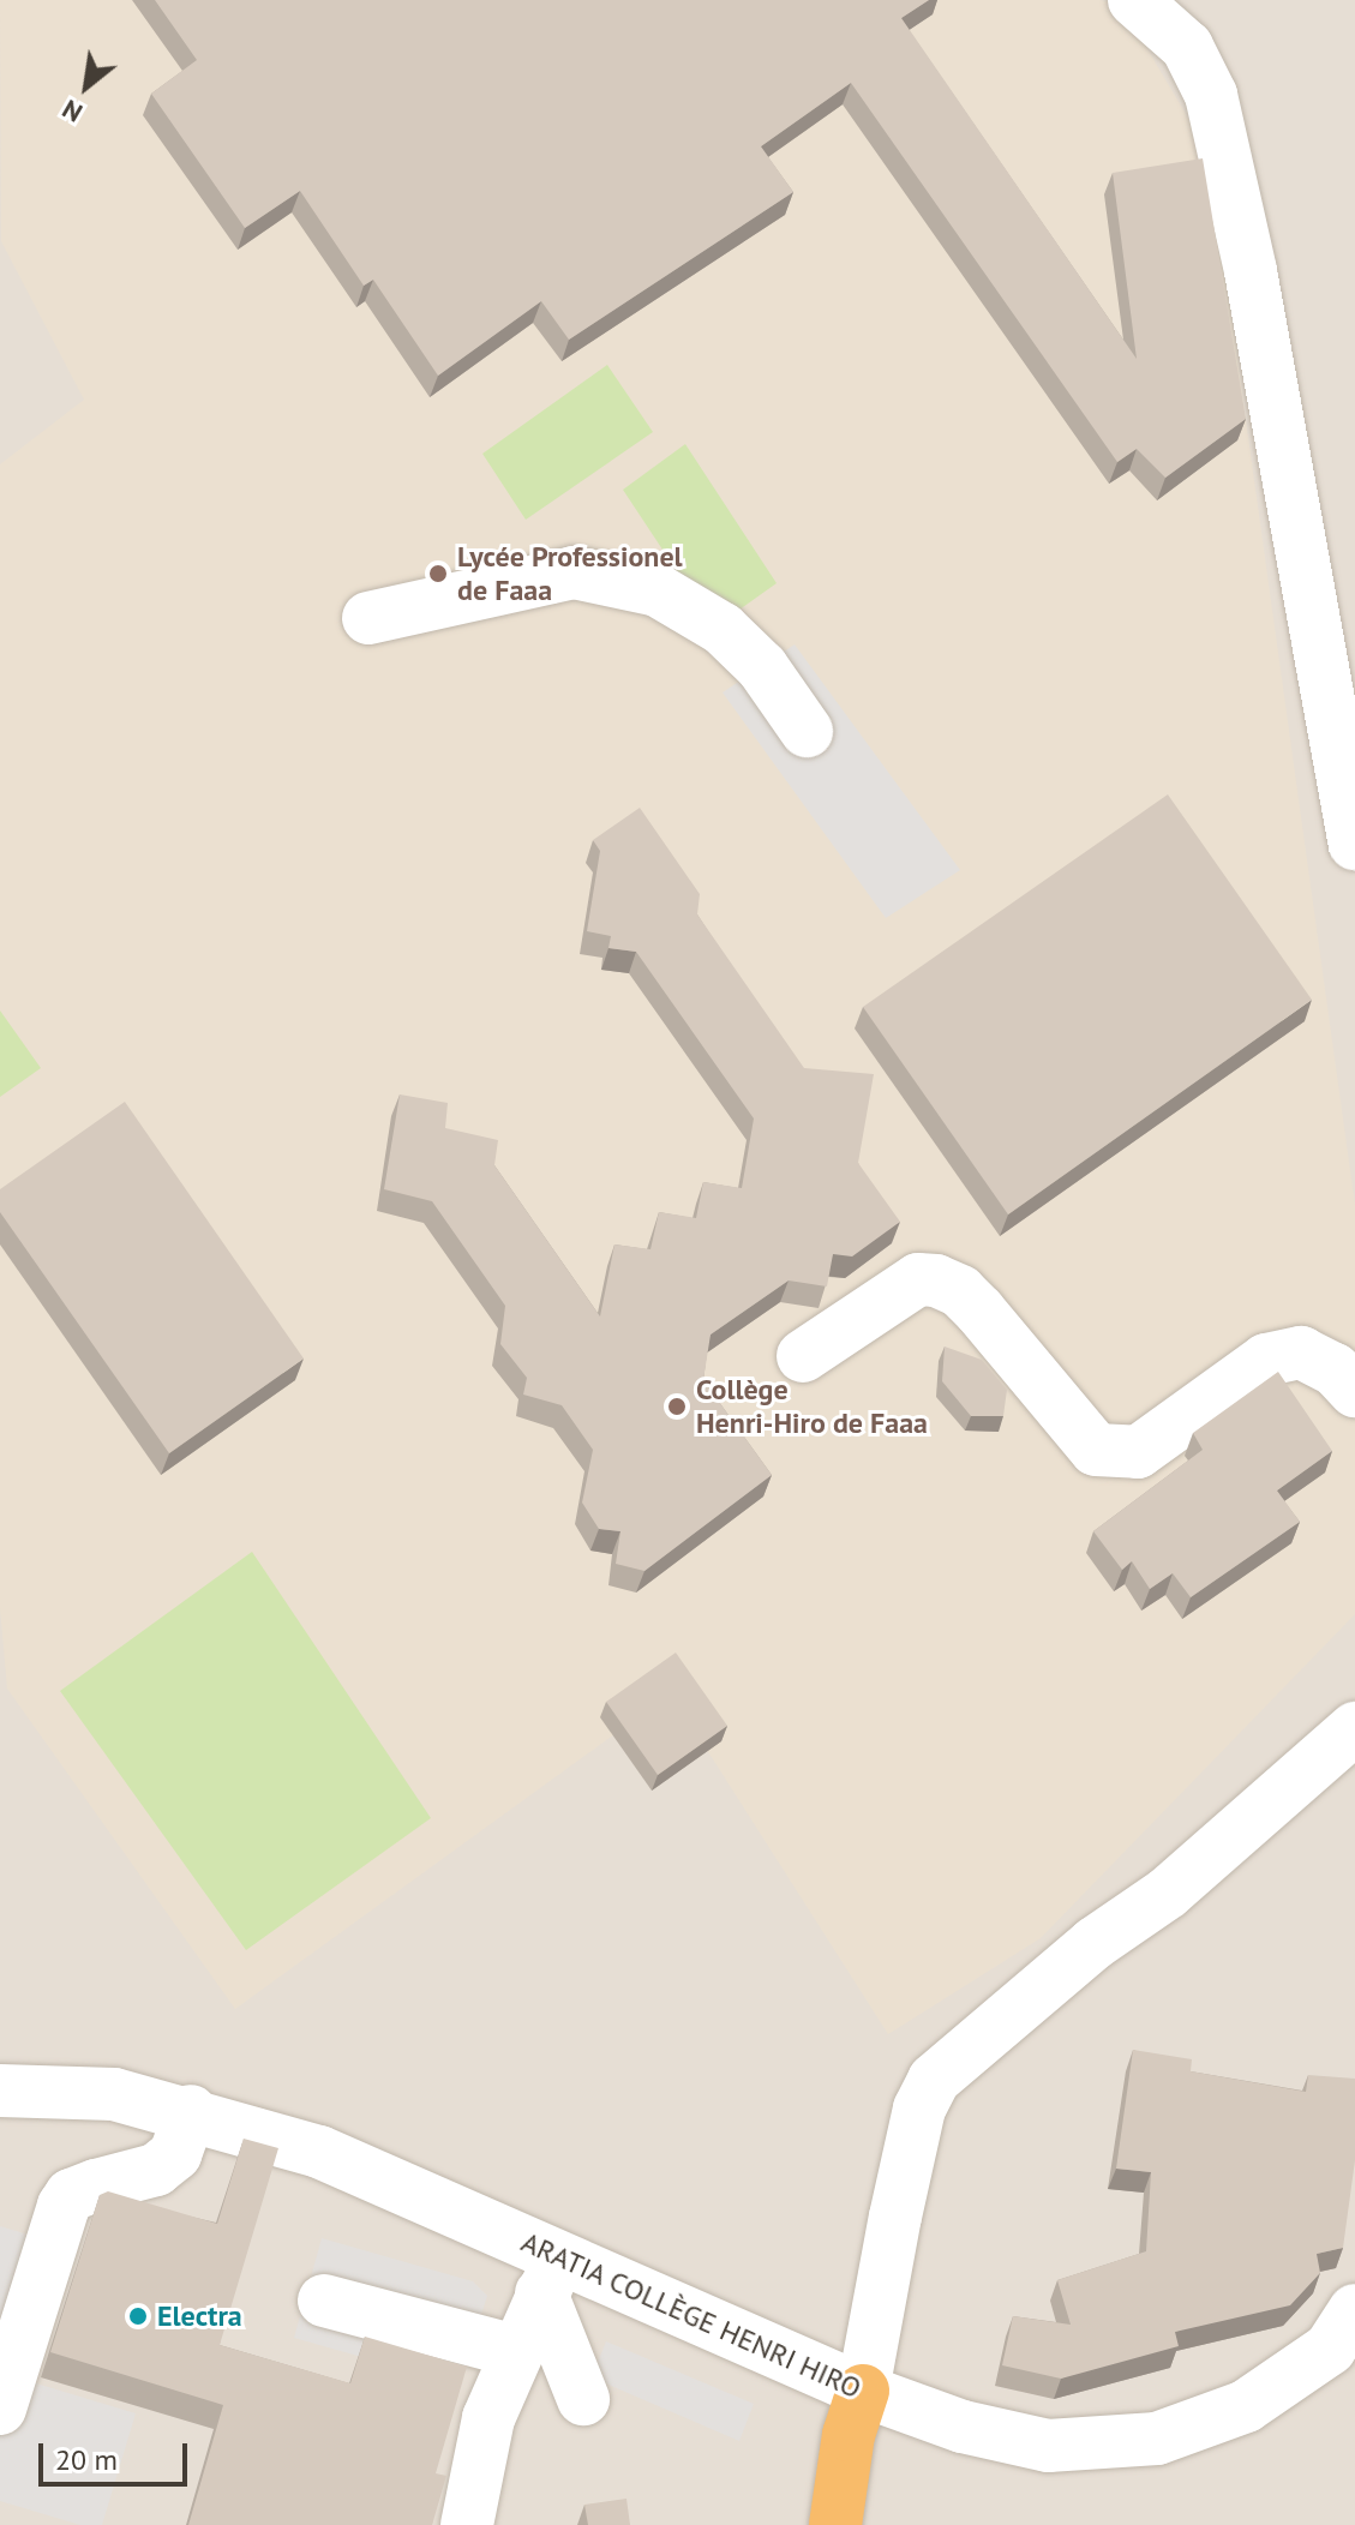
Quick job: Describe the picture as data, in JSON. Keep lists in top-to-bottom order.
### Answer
{
  "streets": {
    "street": ["ARATIA COLLÈGE HENRI HIRO"]
  },
  "places": ["Lycée Professionel de Faaa", "Collège Henri-Hiro de Faaa", "Electra"],
  "scale_bar": "20 m",
  "north": "bottom left"
}
